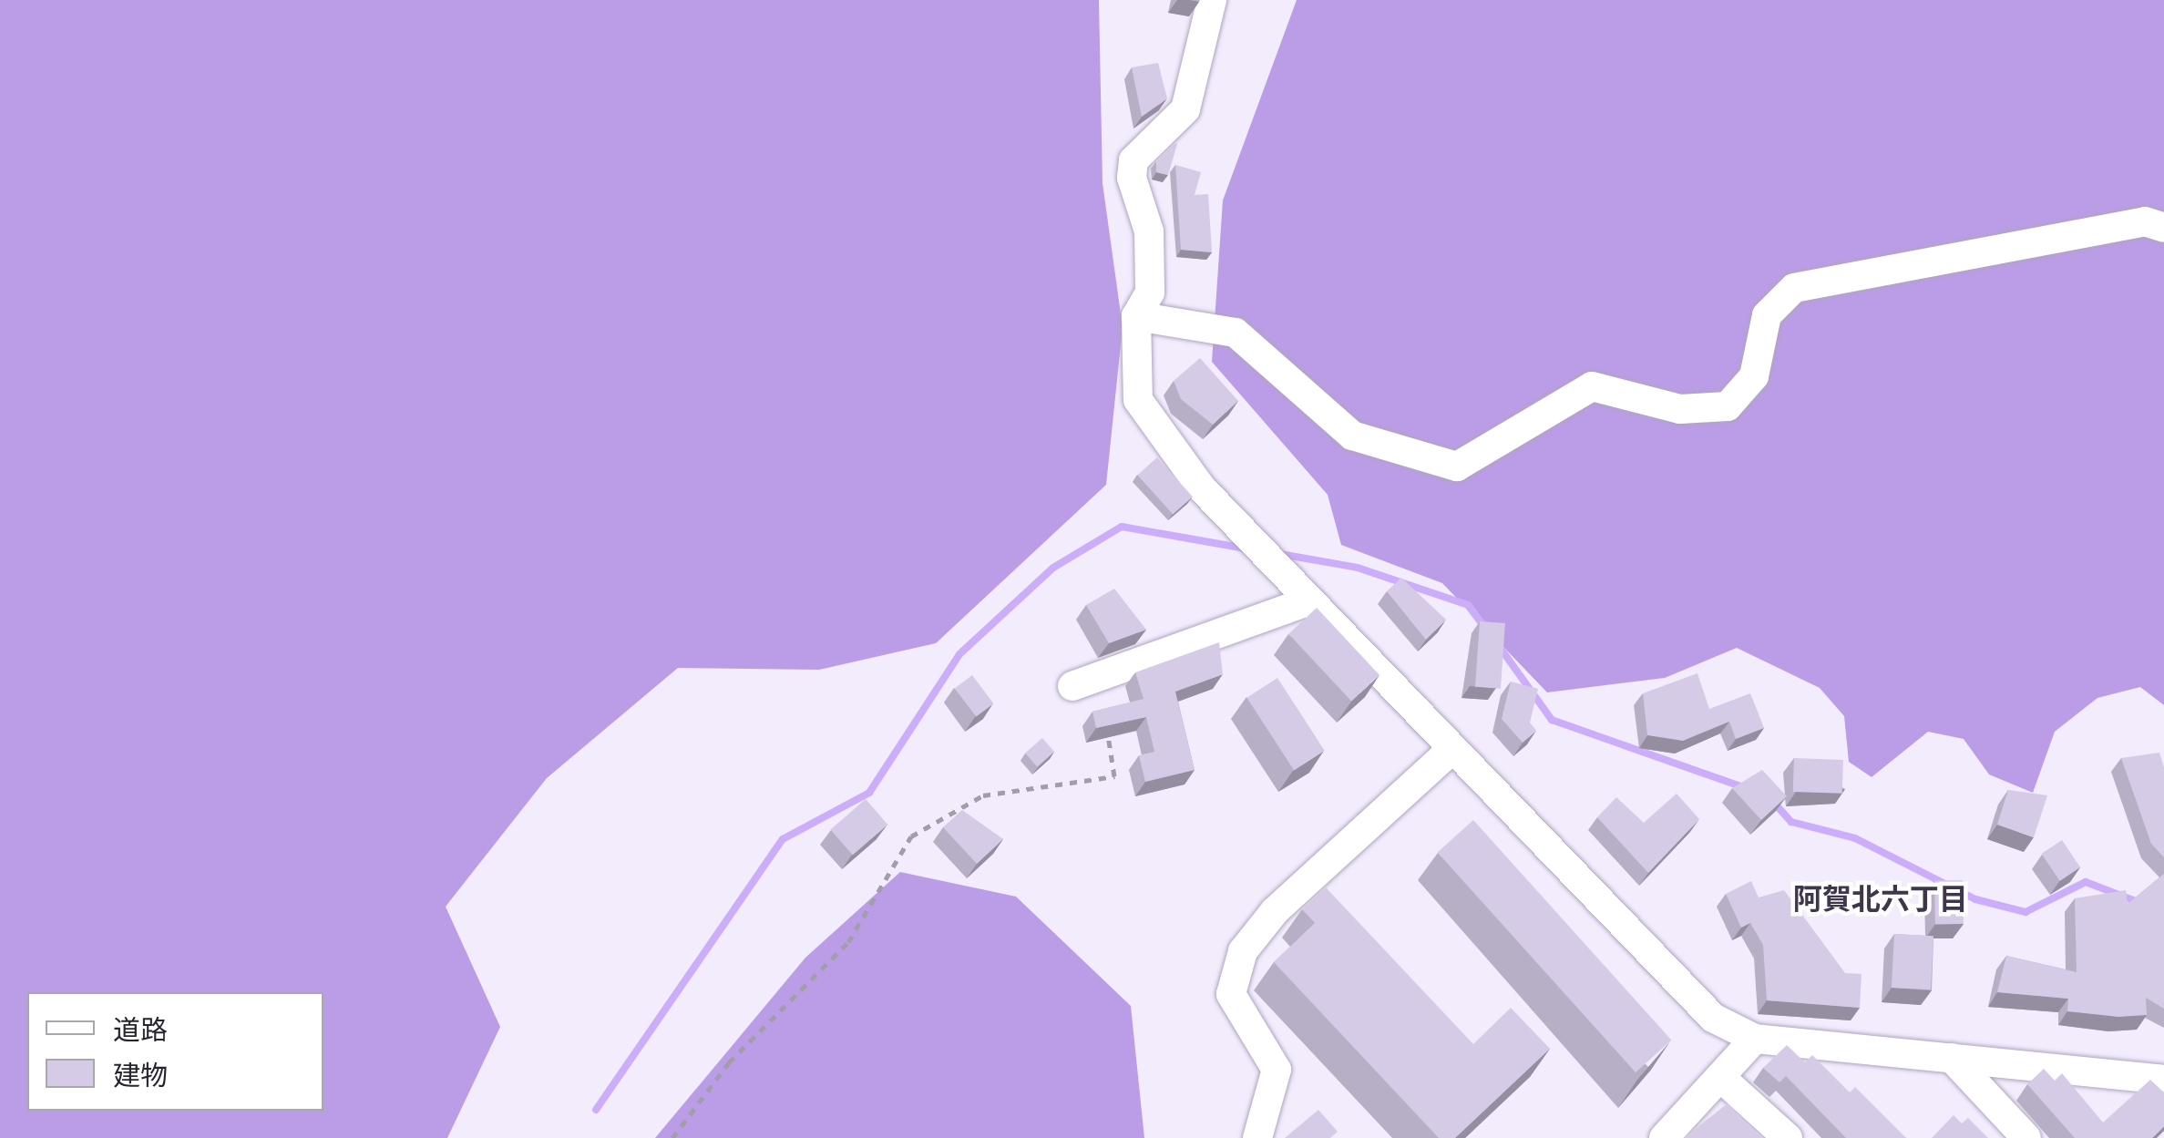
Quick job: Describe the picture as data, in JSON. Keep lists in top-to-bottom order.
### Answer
{
  "districts": ["阿賀北六丁目"],
  "legend": ["道路", "建物"]
}
